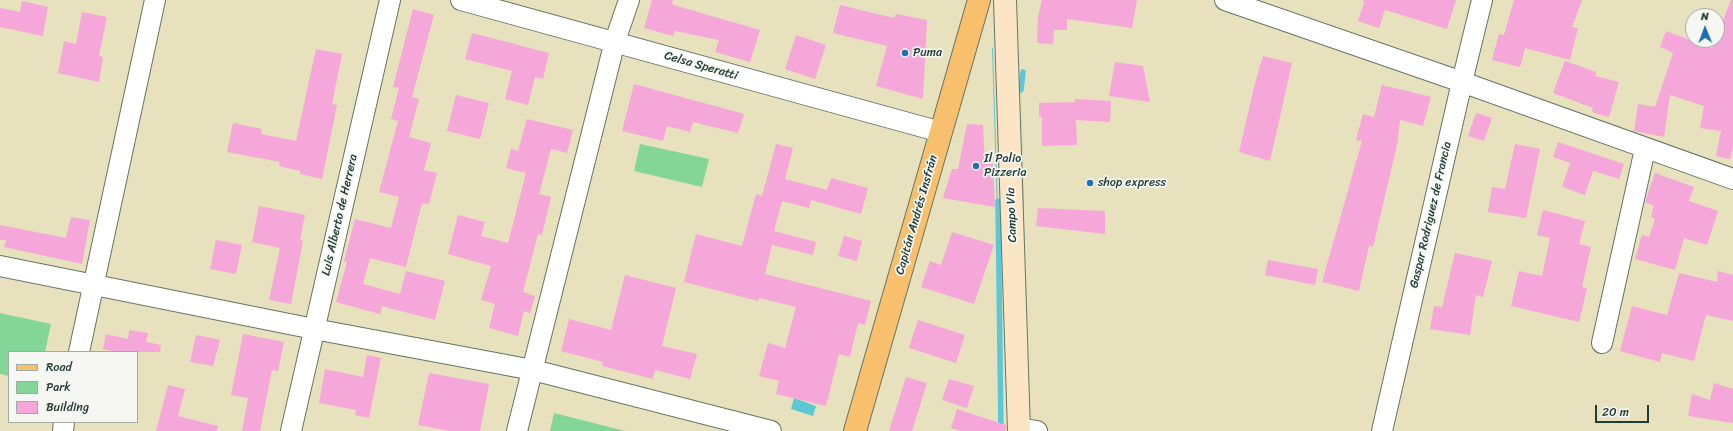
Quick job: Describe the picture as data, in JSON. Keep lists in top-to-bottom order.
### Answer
{
  "streets": {
    "main road": ["Capitán Andrés Insfrán"],
    "street": [
      "Celsa Speratti",
      "Luis Alberto de Herrera",
      "Campo Via",
      "Gaspar Rodriguez de Francia"
    ]
  },
  "crossings": [
    ["Celsa Speratti", "Capitán Andrés Insfrán"]
  ],
  "places": ["Puma", "Il Palio Pizzeria", "shop express"],
  "legend": ["Road", "Park", "Building"],
  "scale_bar": "20 m",
  "north": "top"
}
